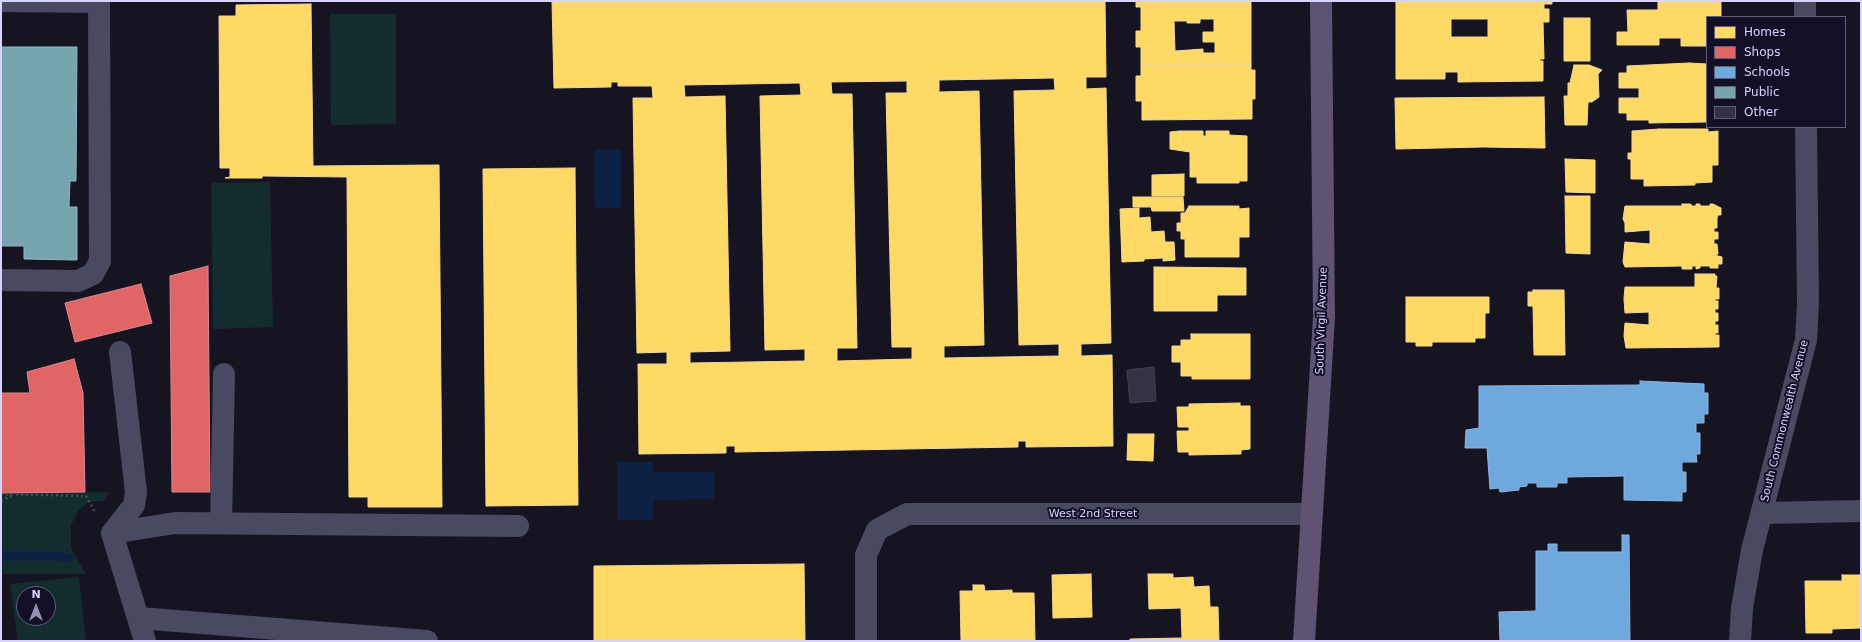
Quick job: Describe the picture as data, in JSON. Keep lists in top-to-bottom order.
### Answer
{
  "streets": {
    "main road": ["South Virgil Avenue"],
    "street": ["South Commonwealth Avenue", "West 2nd Street"]
  },
  "crossings": [
    ["South Virgil Avenue", "West 2nd Street"]
  ],
  "legend": [
    "Homes",
    "Shops",
    "Schools",
    "Public",
    "Other"
  ],
  "north": "top"
}
